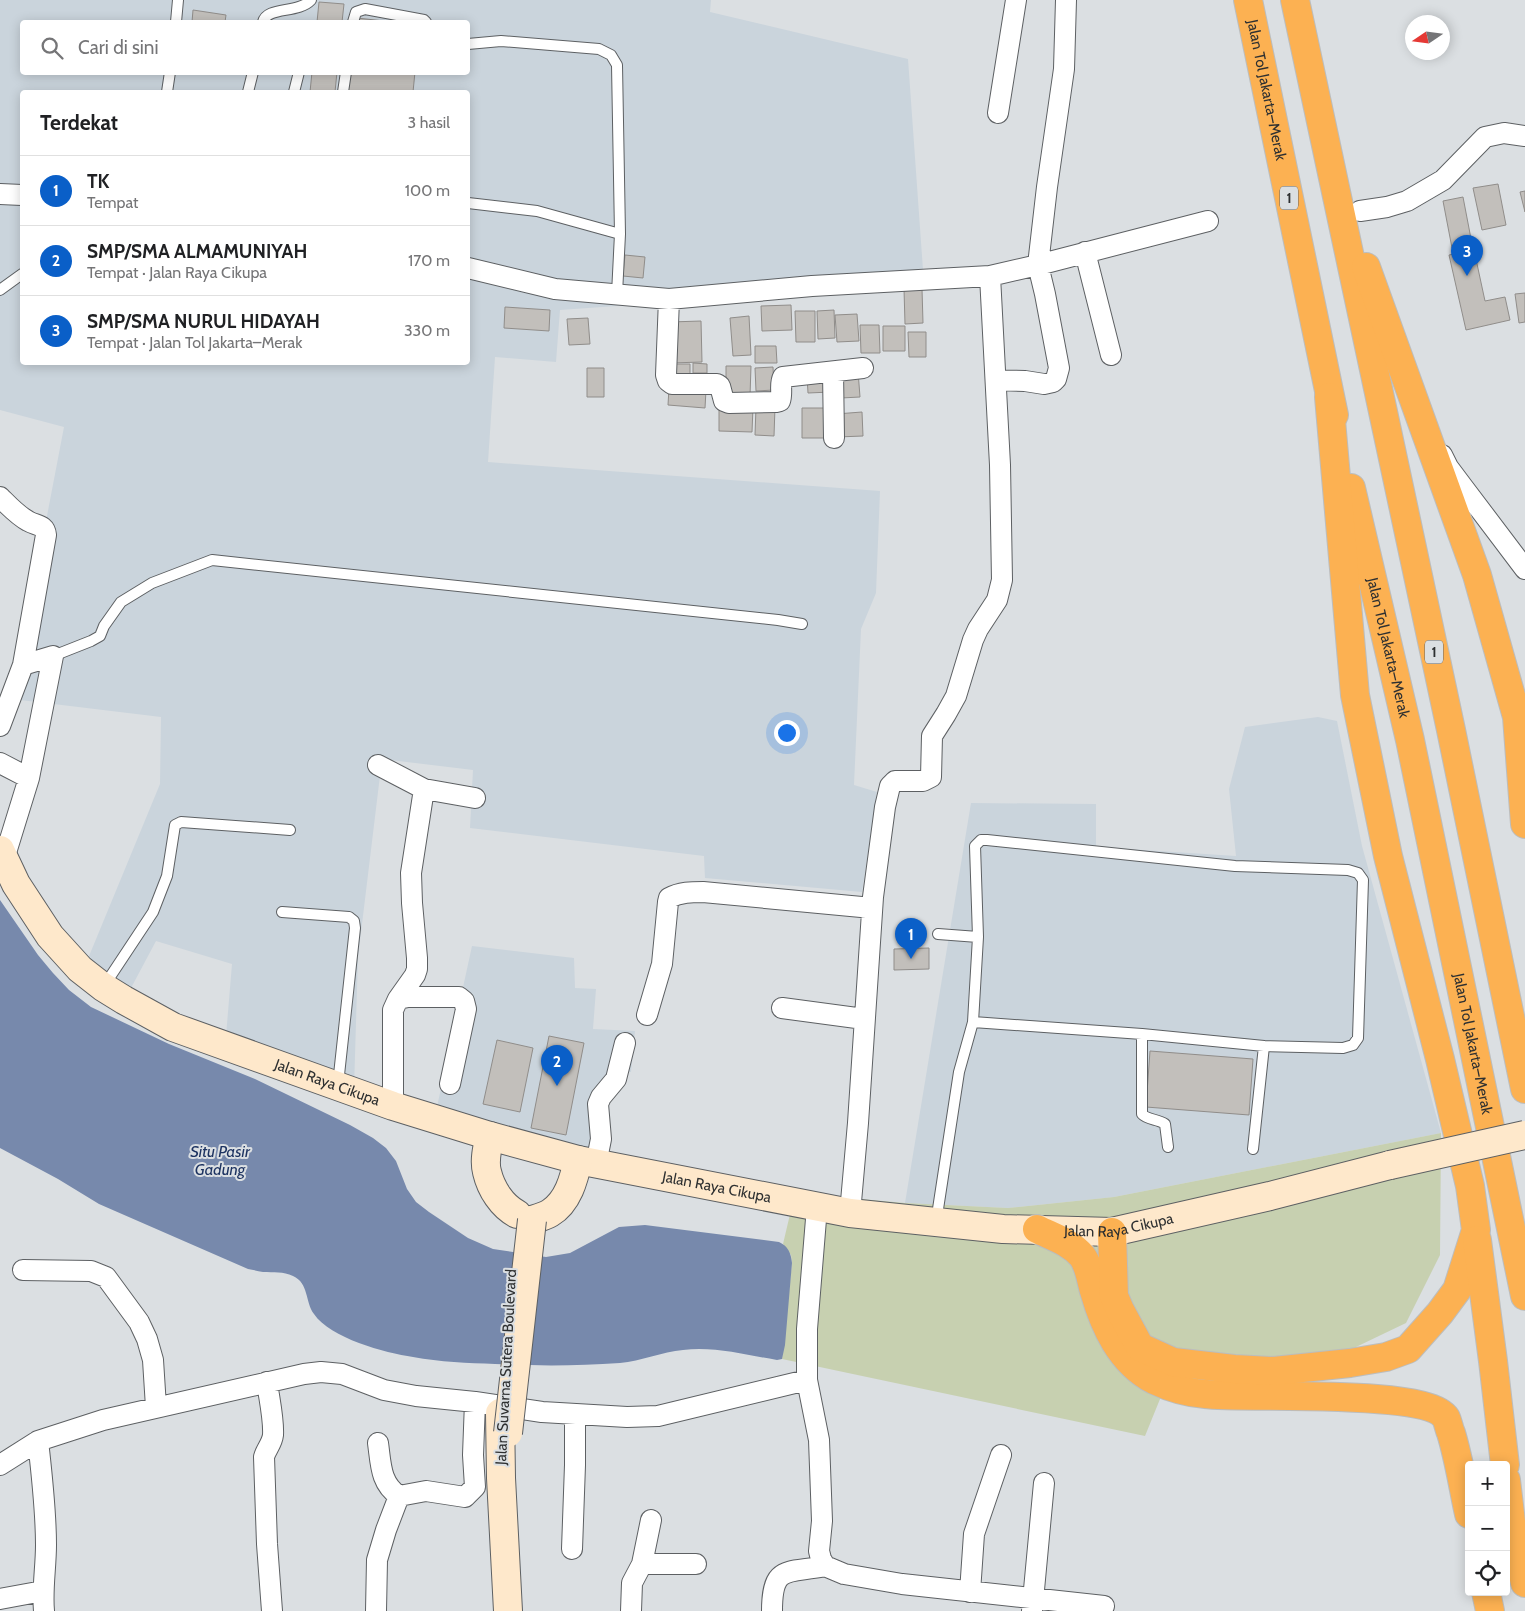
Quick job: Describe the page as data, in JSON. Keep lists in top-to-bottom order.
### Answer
{
  "streets": {
    "highway": ["Jalan Tol Jakarta–Merak", "1"],
    "main road": ["Jalan Raya Cikupa", "Jalan Suvarna Sutera Boulevard"]
  },
  "water": ["Situ Pasir Gadung"],
  "north": "left",
  "page": {
    "search": "Cari di sini",
    "heading": ["Terdekat", "3 hasil"],
    "list": [
      {
        "mark": "1",
        "name": "TK",
        "note": "Tempat",
        "value": "100 m"
      },
      {
        "mark": "2",
        "name": "SMP/SMA ALMAMUNIYAH",
        "note": "Tempat · Jalan Raya Cikupa",
        "value": "170 m"
      },
      {
        "mark": "3",
        "name": "SMP/SMA NURUL HIDAYAH",
        "note": "Tempat · Jalan Tol Jakarta–Merak",
        "value": "330 m"
      }
    ],
    "pins": ["3", "1", "2"],
    "map_buttons": ["+", "−"]
  }
}
